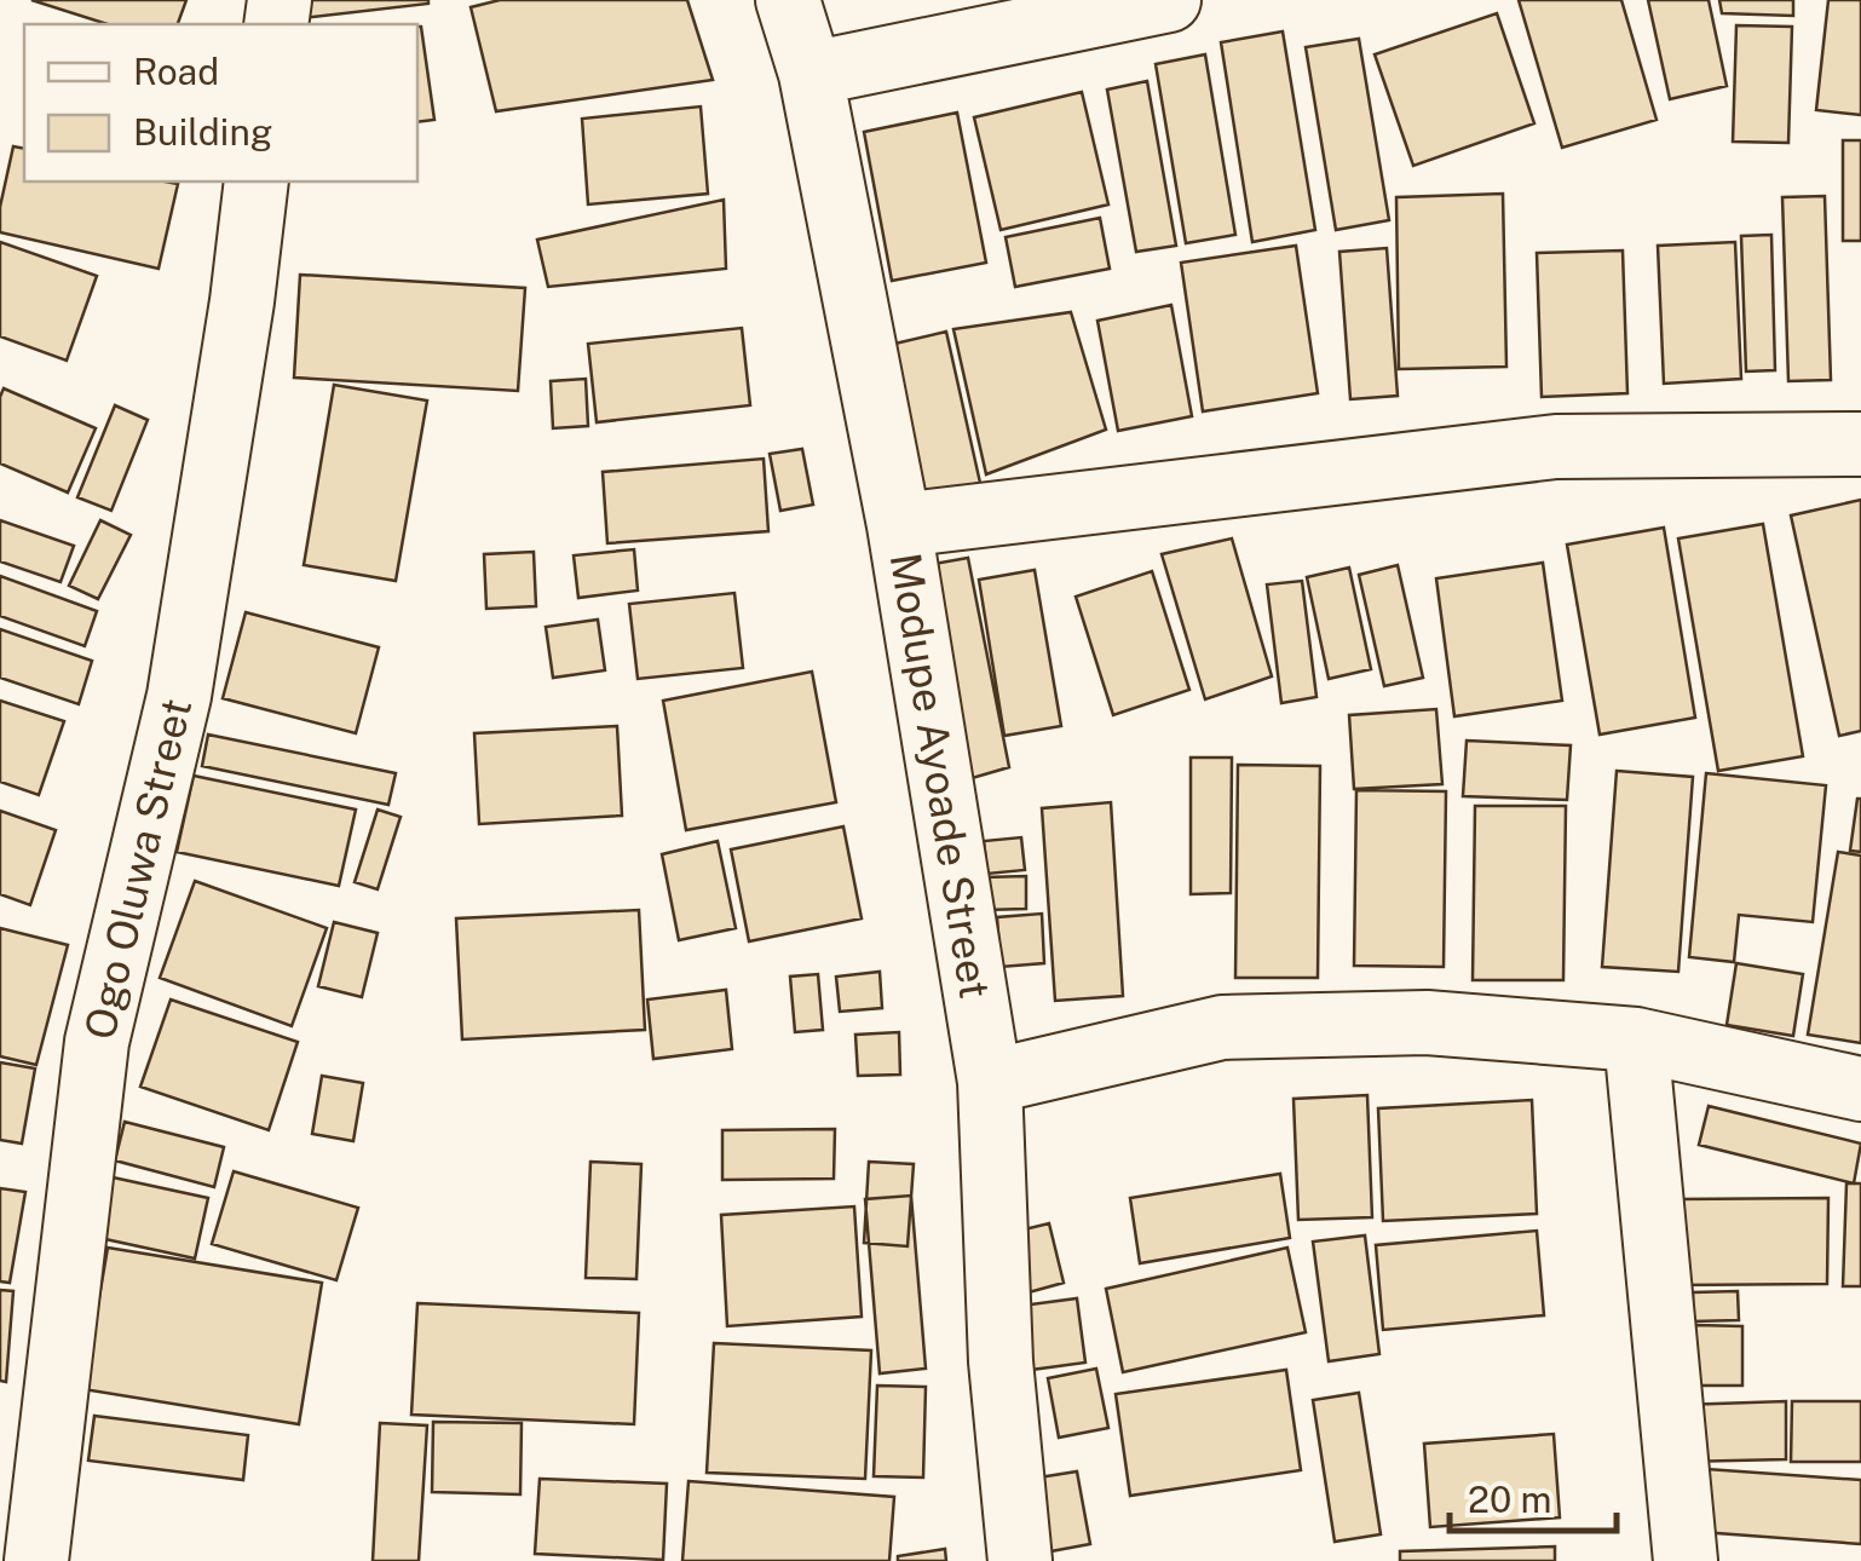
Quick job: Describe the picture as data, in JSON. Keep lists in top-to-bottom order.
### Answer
{
  "streets": {
    "street": ["Modupe Ayoade Street", "Ogo Oluwa Street"]
  },
  "legend": ["Road", "Building"],
  "scale_bar": "20 m"
}
